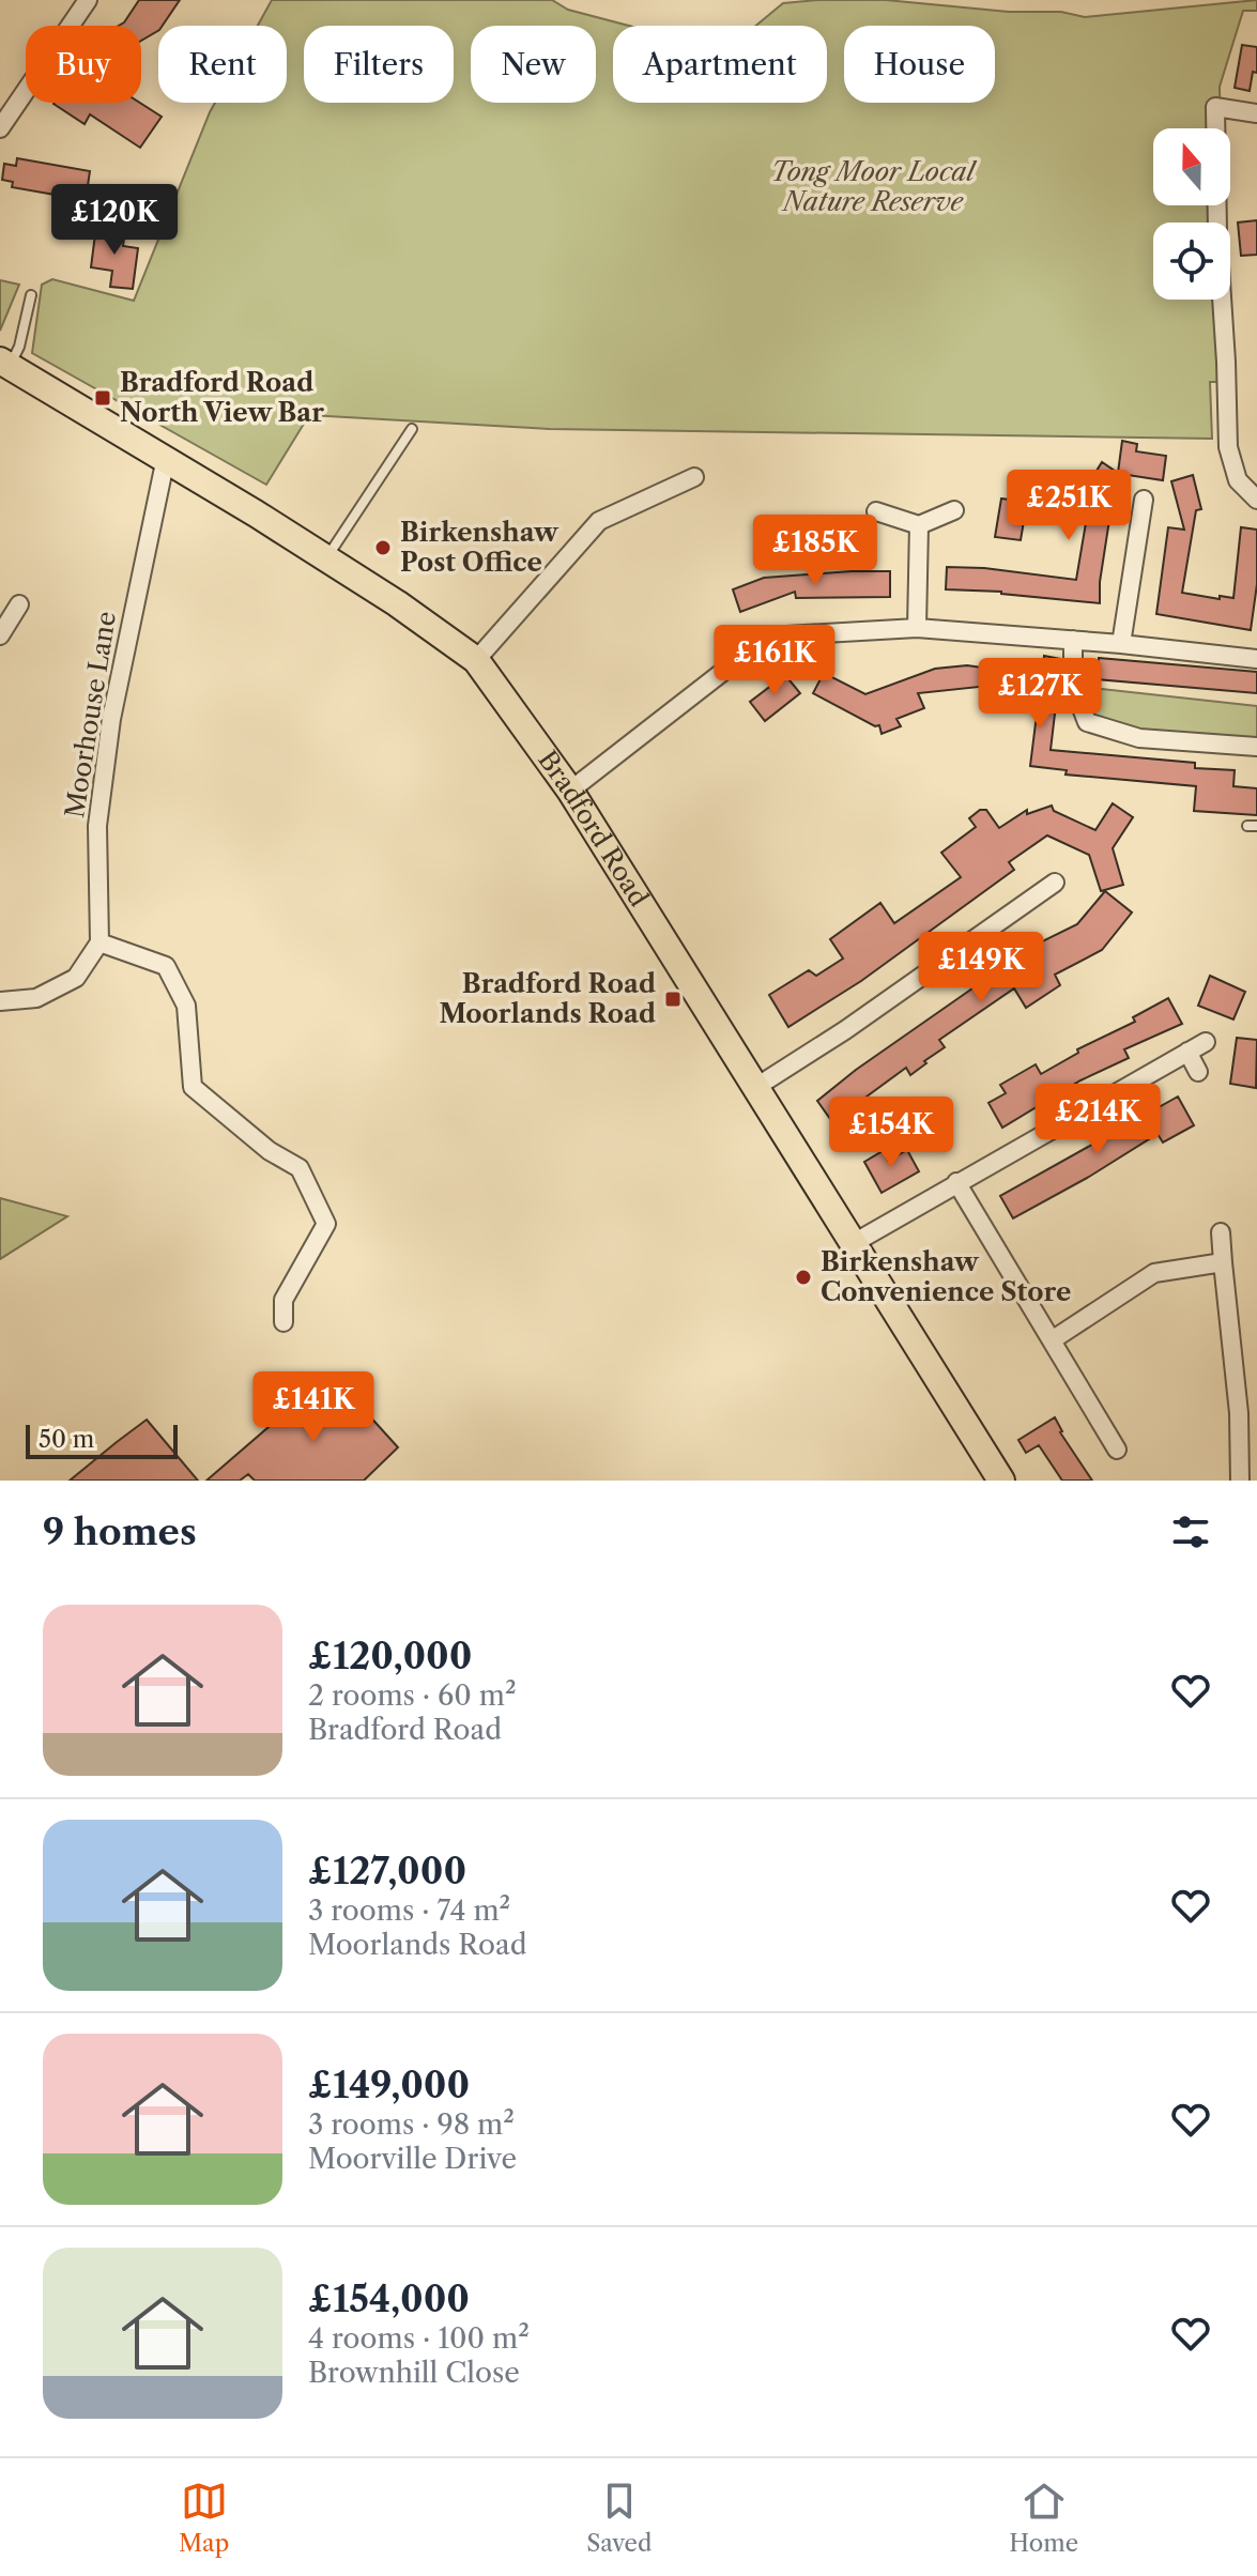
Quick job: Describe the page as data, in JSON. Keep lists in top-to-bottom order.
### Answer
{
  "streets": {
    "main road": ["Bradford Road"],
    "street": ["Moorhouse Lane"]
  },
  "crossings": [
    ["Moorhouse Lane", "Bradford Road"]
  ],
  "parks": ["Tong Moor Local Nature Reserve"],
  "places": {
    "transit": ["Bradford Road North View Bar", "Bradford Road Moorlands Road"],
    "other": ["Birkenshaw Post Office", "Birkenshaw Convenience Store"]
  },
  "scale_bar": "50 m",
  "north": "top",
  "page": {
    "chip": [
      "Buy",
      "Rent",
      "Filters",
      "New",
      "Apartment",
      "House"
    ],
    "price": [
      "£120K",
      "£251K",
      "£185K",
      "£161K",
      "£127K",
      "£149K",
      "£214K",
      "£154K",
      "£141K"
    ],
    "scale": "50 m",
    "heading": "9 homes",
    "list": [
      {
        "name": "£120,000",
        "note": "2 rooms · 60 m² · Bradford Road"
      },
      {
        "name": "£127,000",
        "note": "3 rooms · 74 m² · Moorlands Road"
      },
      {
        "name": "£149,000",
        "note": "3 rooms · 98 m² · Moorville Drive"
      },
      {
        "name": "£154,000",
        "note": "4 rooms · 100 m² · Brownhill Close"
      }
    ],
    "tabs": ["Map", "Saved", "Home"]
  }
}
